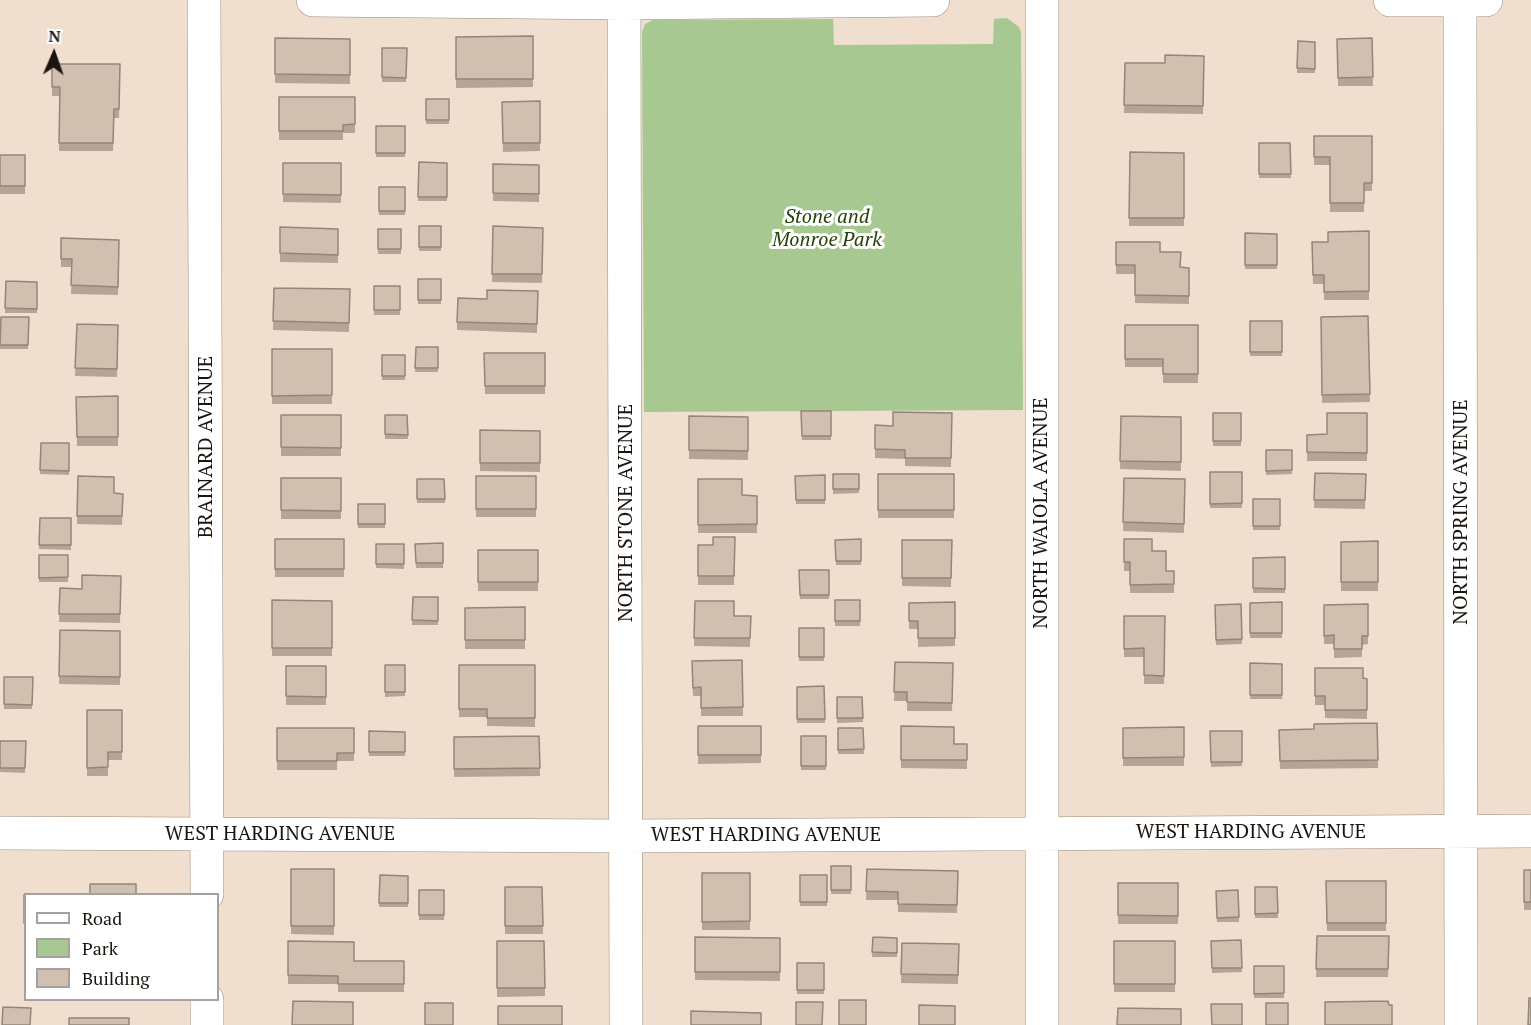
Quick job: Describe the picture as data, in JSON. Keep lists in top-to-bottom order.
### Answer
{
  "streets": {
    "street": [
      "BRAINARD AVENUE",
      "NORTH SPRING AVENUE",
      "NORTH STONE AVENUE",
      "NORTH WAIOLA AVENUE",
      "WEST HARDING AVENUE"
    ]
  },
  "crossings": [
    ["BRAINARD AVENUE", "WEST HARDING AVENUE"],
    ["NORTH SPRING AVENUE", "WEST HARDING AVENUE"],
    ["NORTH STONE AVENUE", "WEST HARDING AVENUE"],
    ["NORTH WAIOLA AVENUE", "WEST HARDING AVENUE"]
  ],
  "parks": ["Stone and Monroe Park"],
  "legend": ["Road", "Park", "Building"],
  "north": "top"
}
